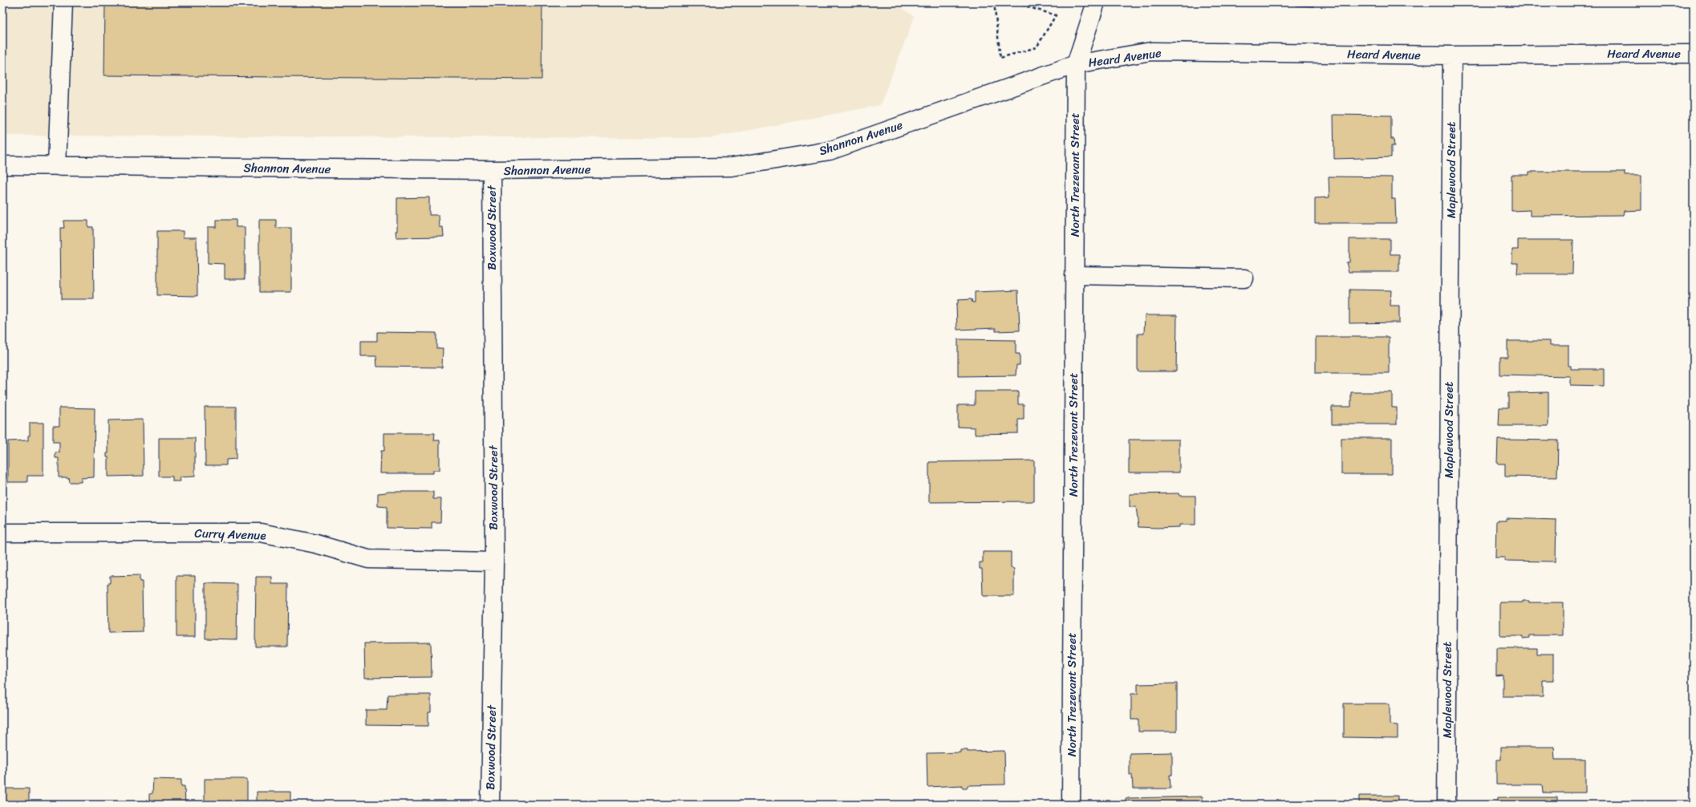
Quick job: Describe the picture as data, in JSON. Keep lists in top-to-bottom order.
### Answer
{
  "streets": {
    "street": [
      "Heard Avenue",
      "Shannon Avenue",
      "Maplewood Street",
      "North Trezevant Street",
      "Boxwood Street",
      "Curry Avenue"
    ]
  },
  "crossings": [
    ["Heard Avenue", "Shannon Avenue"],
    ["Heard Avenue", "Maplewood Street"],
    ["Heard Avenue", "North Trezevant Street"],
    ["Shannon Avenue", "North Trezevant Street"],
    ["Shannon Avenue", "Boxwood Street"],
    ["Boxwood Street", "Curry Avenue"]
  ]
}
